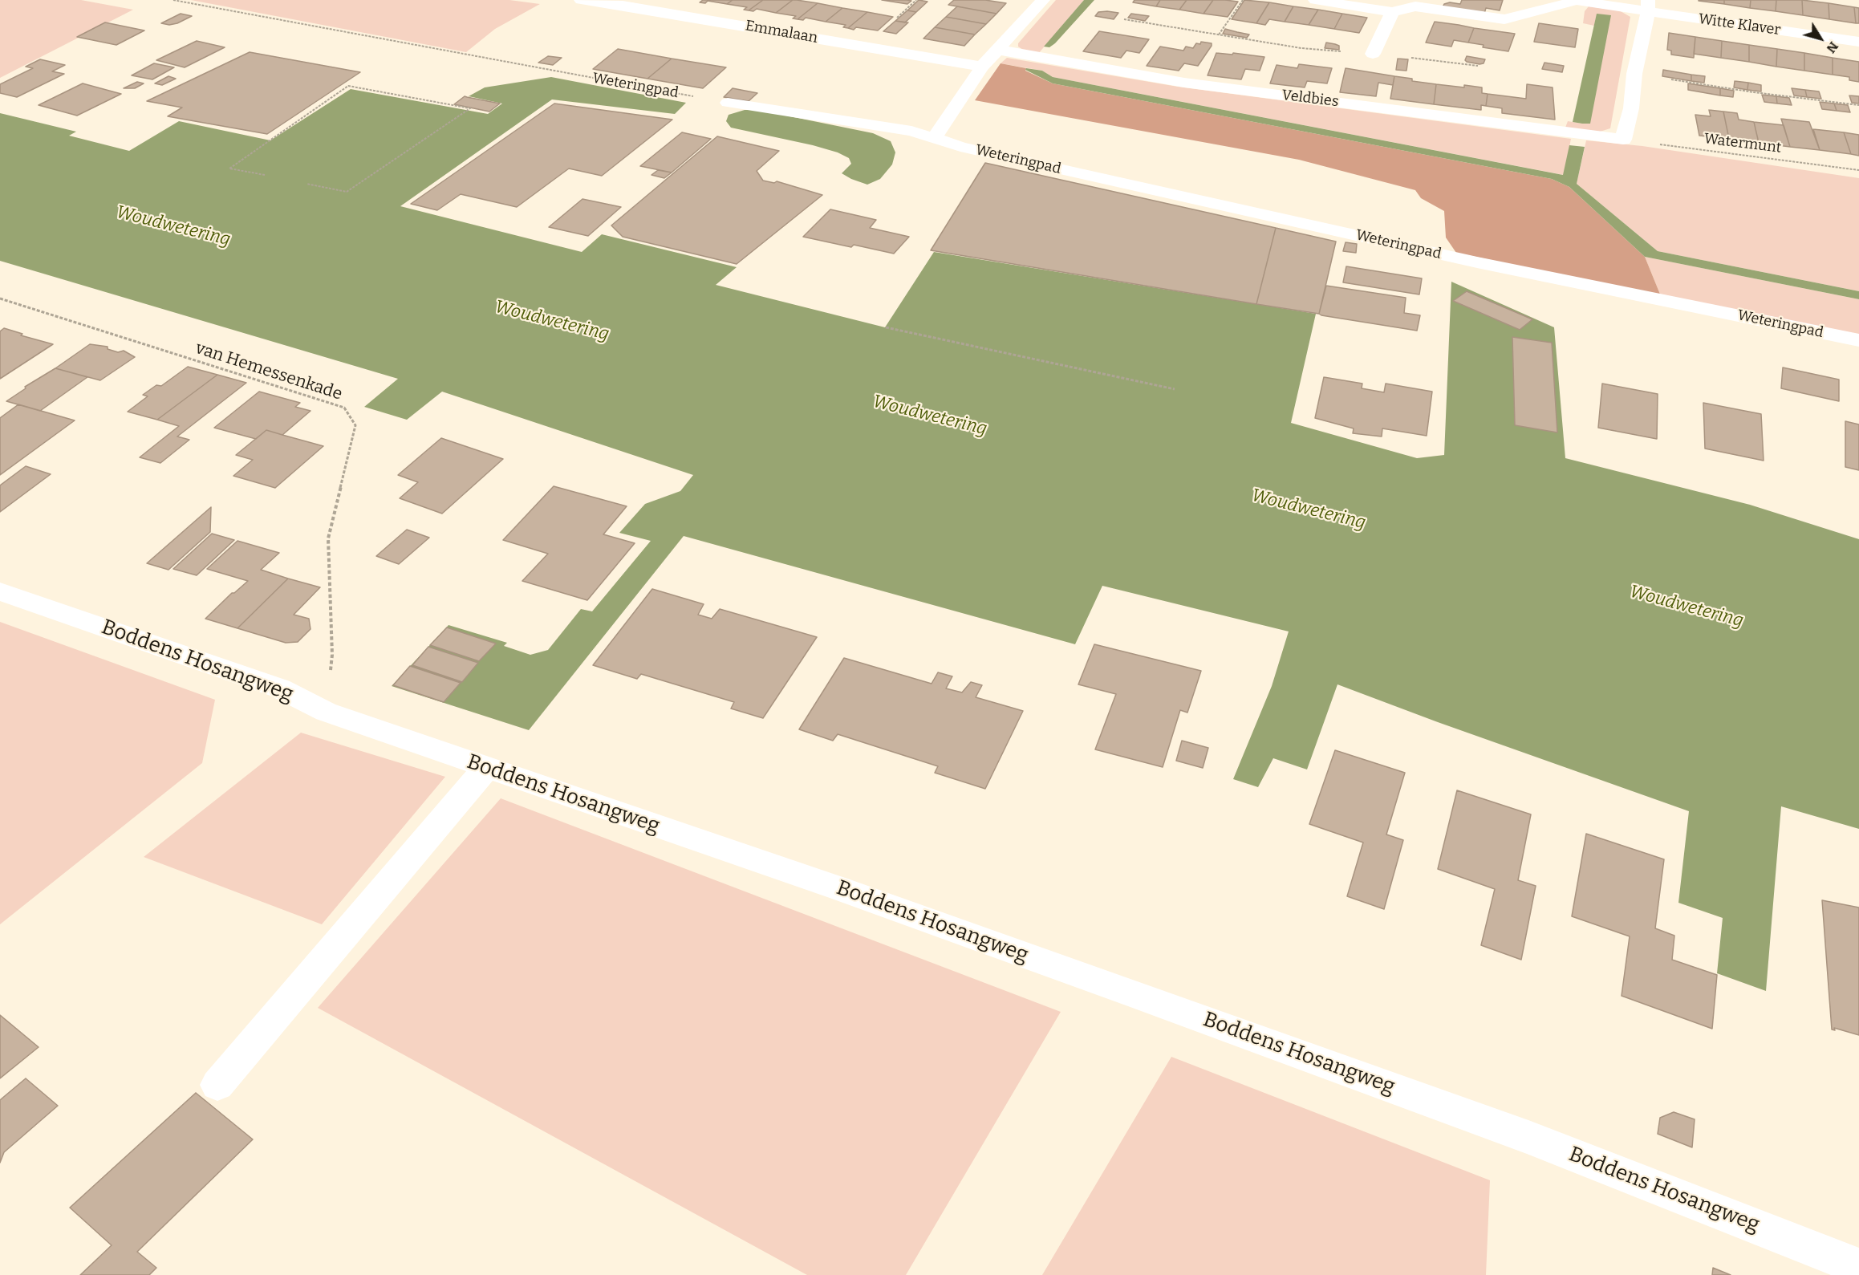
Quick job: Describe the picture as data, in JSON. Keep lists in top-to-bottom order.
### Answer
{
  "streets": {
    "street": [
      "Witte Klaver",
      "Emmalaan",
      "Weteringpad",
      "Veldbies",
      "Boddens Hosangweg"
    ],
    "path": ["Watermunt", "van Hemessenkade"]
  },
  "crossings": [
    ["Veldbies", "Watermunt"],
    ["van Hemessenkade", "Boddens Hosangweg"]
  ],
  "water": ["Woudwetering"],
  "north": "bottom right"
}
